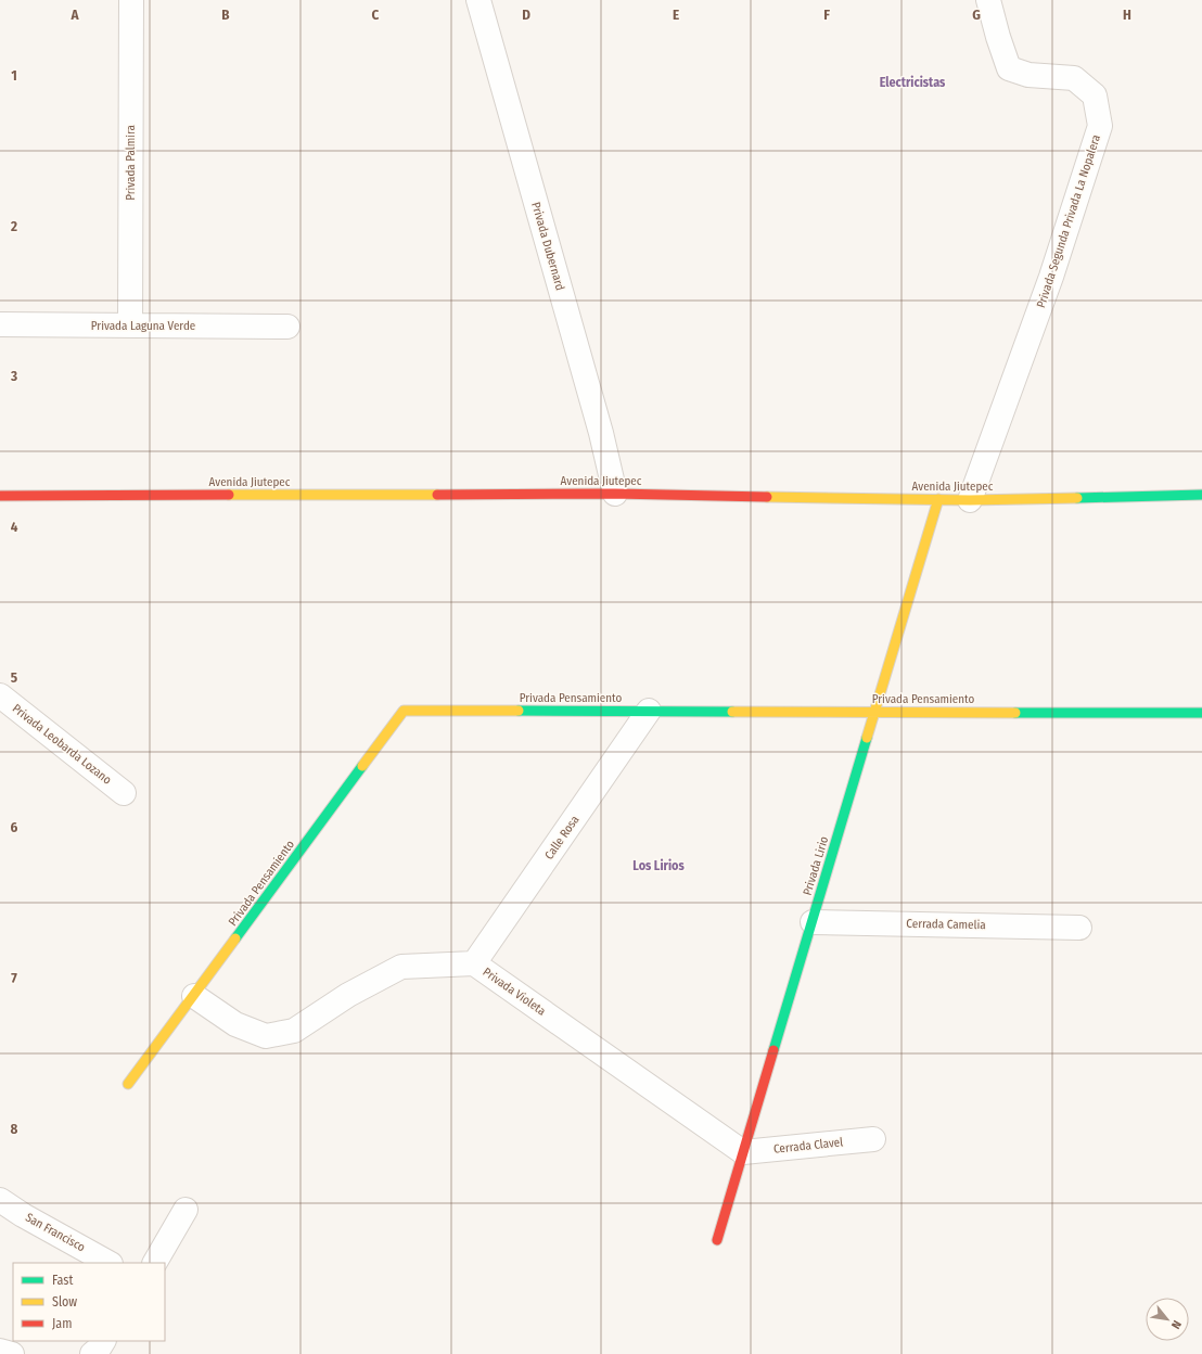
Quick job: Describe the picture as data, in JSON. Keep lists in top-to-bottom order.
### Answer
{
  "streets": {
    "street": [
      "Privada Palmira",
      "Privada Segunda Privada La Nopalera",
      "Privada Dubernard",
      "Privada Laguna Verde",
      "Avenida Jiutepec",
      "Privada Pensamiento",
      "Privada Leobarda Lozano",
      "Calle Rosa",
      "Privada Lirio",
      "Cerrada Camelia",
      "Privada Violeta",
      "Cerrada Clavel",
      "San Francisco"
    ]
  },
  "crossings": [
    ["Privada Palmira", "Privada Laguna Verde"],
    ["Privada Segunda Privada La Nopalera", "Avenida Jiutepec"],
    ["Privada Dubernard", "Avenida Jiutepec"],
    ["Avenida Jiutepec", "Privada Lirio"],
    ["Privada Pensamiento", "Calle Rosa"],
    ["Privada Pensamiento", "Privada Lirio"],
    ["Privada Pensamiento", "Privada Violeta"],
    ["Calle Rosa", "Privada Violeta"],
    ["Privada Lirio", "Cerrada Camelia"],
    ["Privada Lirio", "Privada Violeta"],
    ["Privada Lirio", "Cerrada Clavel"],
    ["Privada Violeta", "Cerrada Clavel"]
  ],
  "districts": ["Electricistas", "Los Lirios"],
  "legend": ["Fast", "Slow", "Jam"],
  "north": "bottom right",
  "grid": {
    "columns": [
      "A",
      "B",
      "C",
      "D",
      "E",
      "F",
      "G",
      "H"
    ],
    "rows": [
      "1",
      "2",
      "3",
      "4",
      "5",
      "6",
      "7",
      "8"
    ]
  }
}
